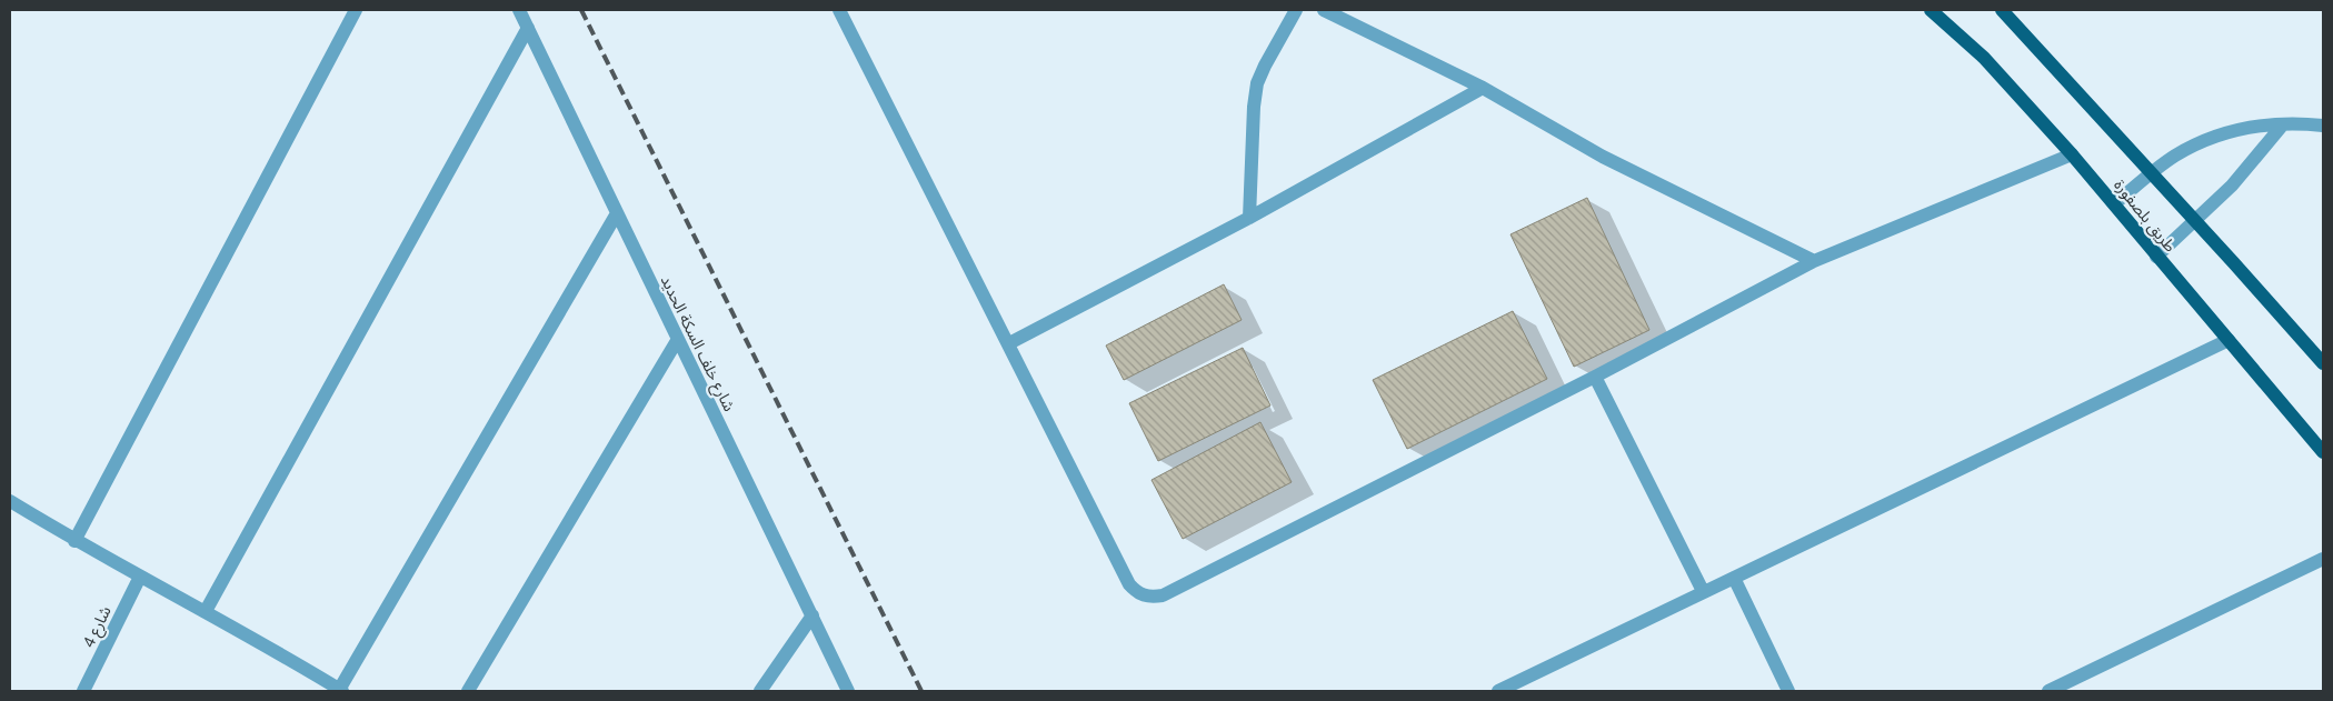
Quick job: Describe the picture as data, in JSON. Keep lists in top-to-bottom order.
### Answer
{
  "streets": {
    "main road": ["طريق بلصفورة"],
    "street": ["شارع خلف السكة الحديد", "شارع 4"]
  }
}
